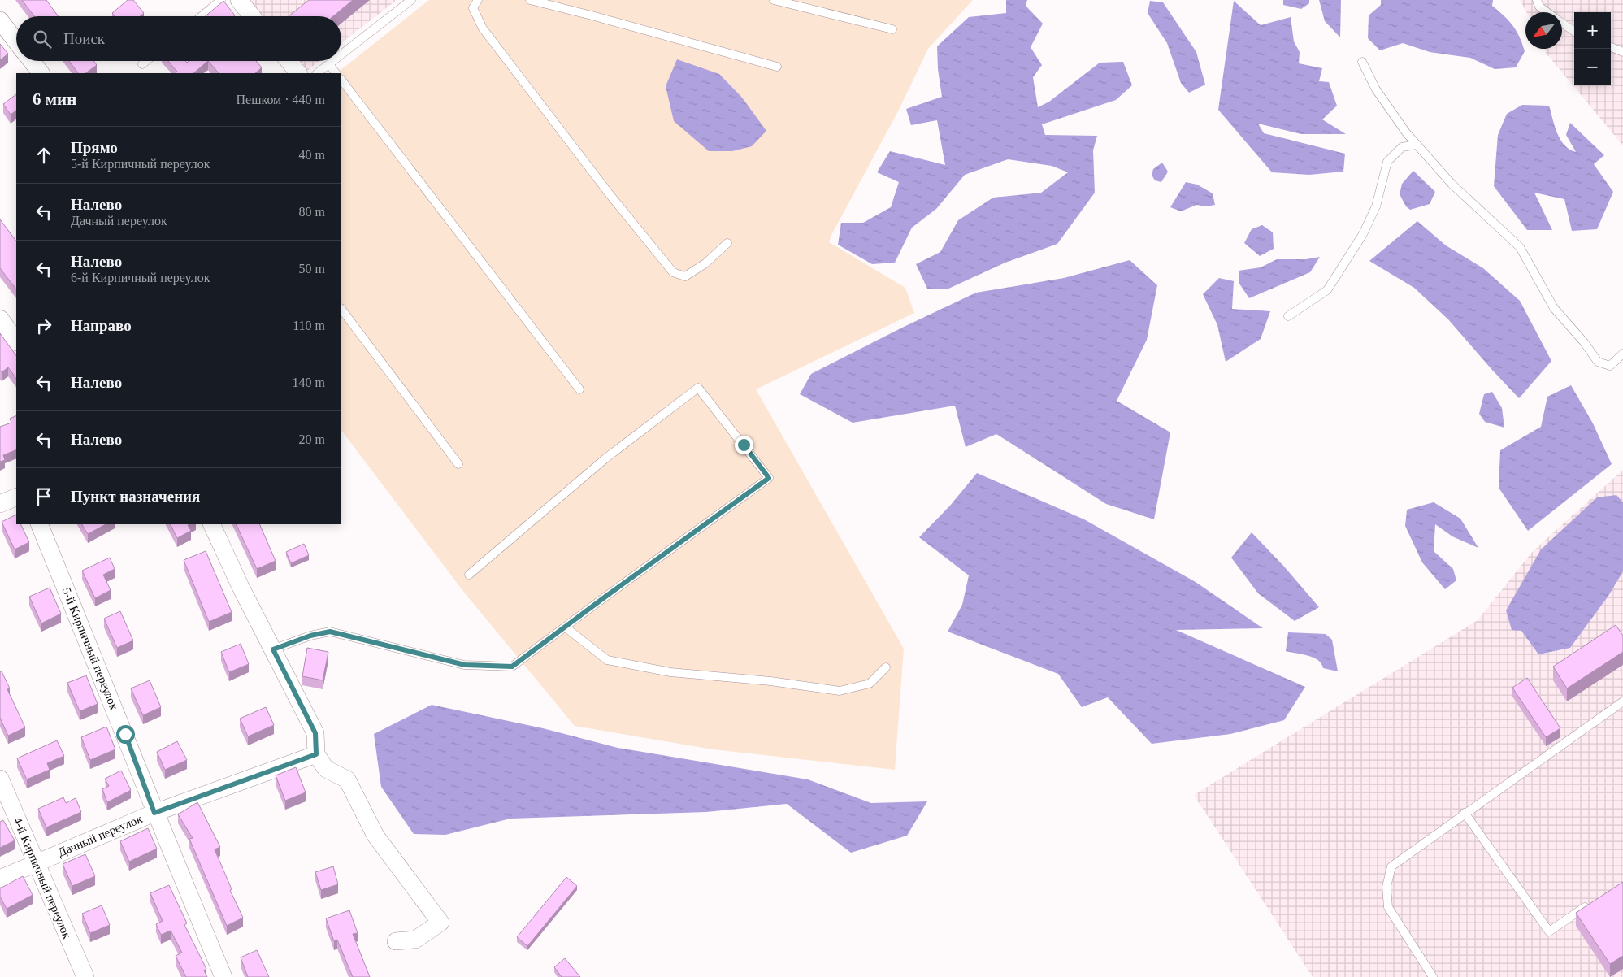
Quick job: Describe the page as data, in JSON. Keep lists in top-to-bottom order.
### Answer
{
  "streets": {
    "street": ["5-й Кирпичный переулок", "Дачный переулок", "4-й Кирпичный переулок"]
  },
  "crossings": [
    ["5-й Кирпичный переулок", "Дачный переулок"],
    ["Дачный переулок", "4-й Кирпичный переулок"]
  ],
  "north": "bottom left",
  "page": {
    "map_buttons": ["+", "−"],
    "search": "Поиск",
    "heading": ["6 мин", "Пешком · 440 m"],
    "list": [
      ["Прямо", "5-й Кирпичный переулок", "40 m"],
      ["Налево", "Дачный переулок", "80 m"],
      ["Налево", "6-й Кирпичный переулок", "50 m"],
      ["Направо", "110 m"],
      ["Налево", "140 m"],
      ["Налево", "20 m"],
      "Пункт назначения"
    ]
  }
}
